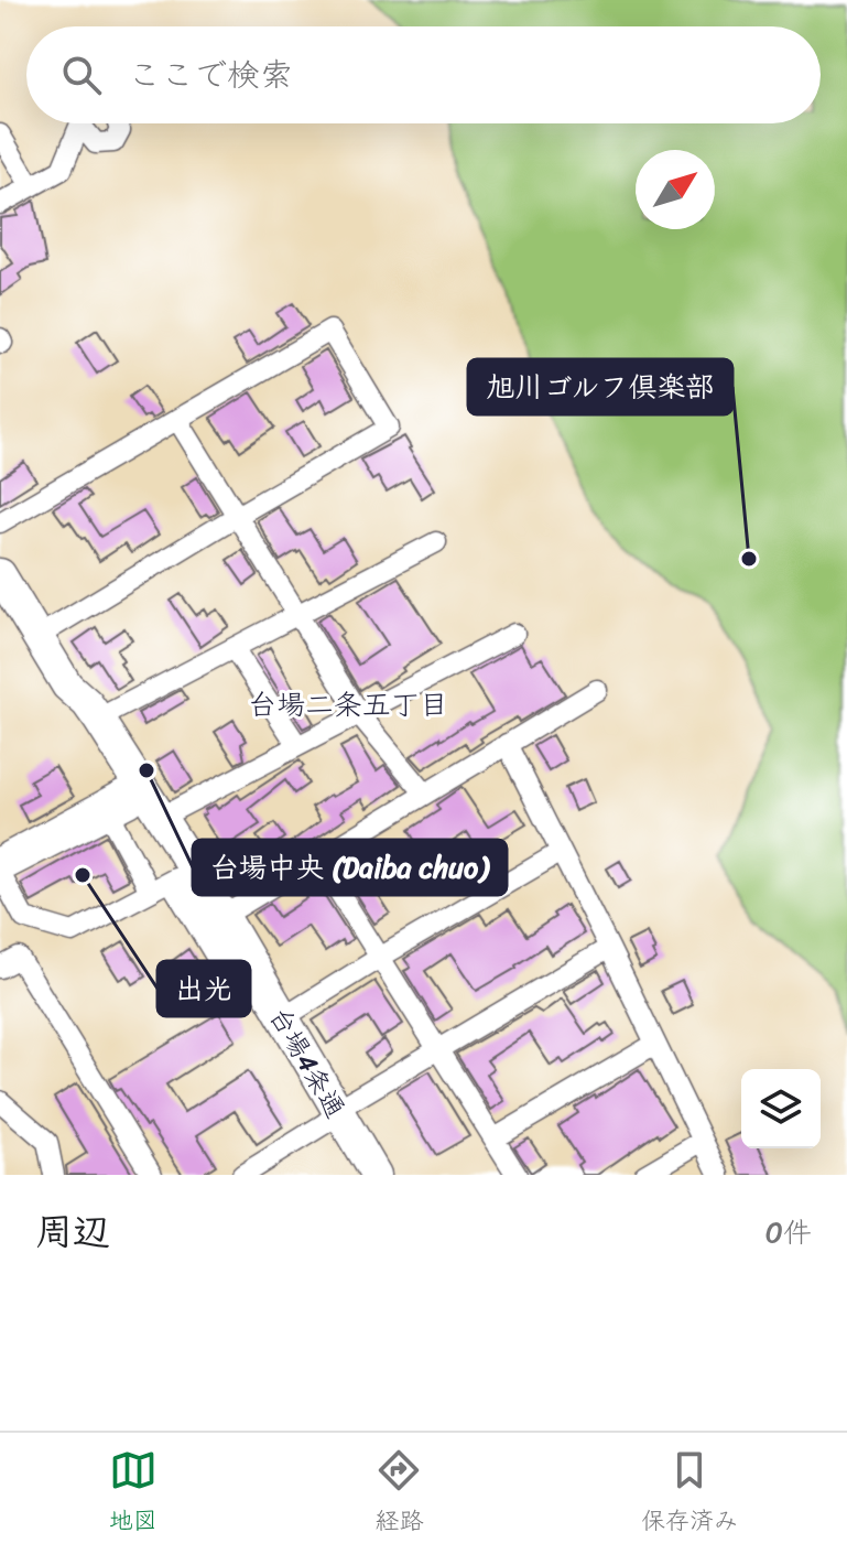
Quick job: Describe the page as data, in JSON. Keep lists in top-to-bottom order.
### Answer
{
  "streets": {
    "highway": ["台場4条通"]
  },
  "districts": ["台場二条五丁目"],
  "places": ["旭川ゴルフ倶楽部", "台場中央 (Daiba chuo)", "出光"],
  "north": "top right",
  "page": {
    "search": "ここで検索",
    "heading": ["周辺", "0件"],
    "nav": ["地図", "経路", "保存済み"]
  }
}
